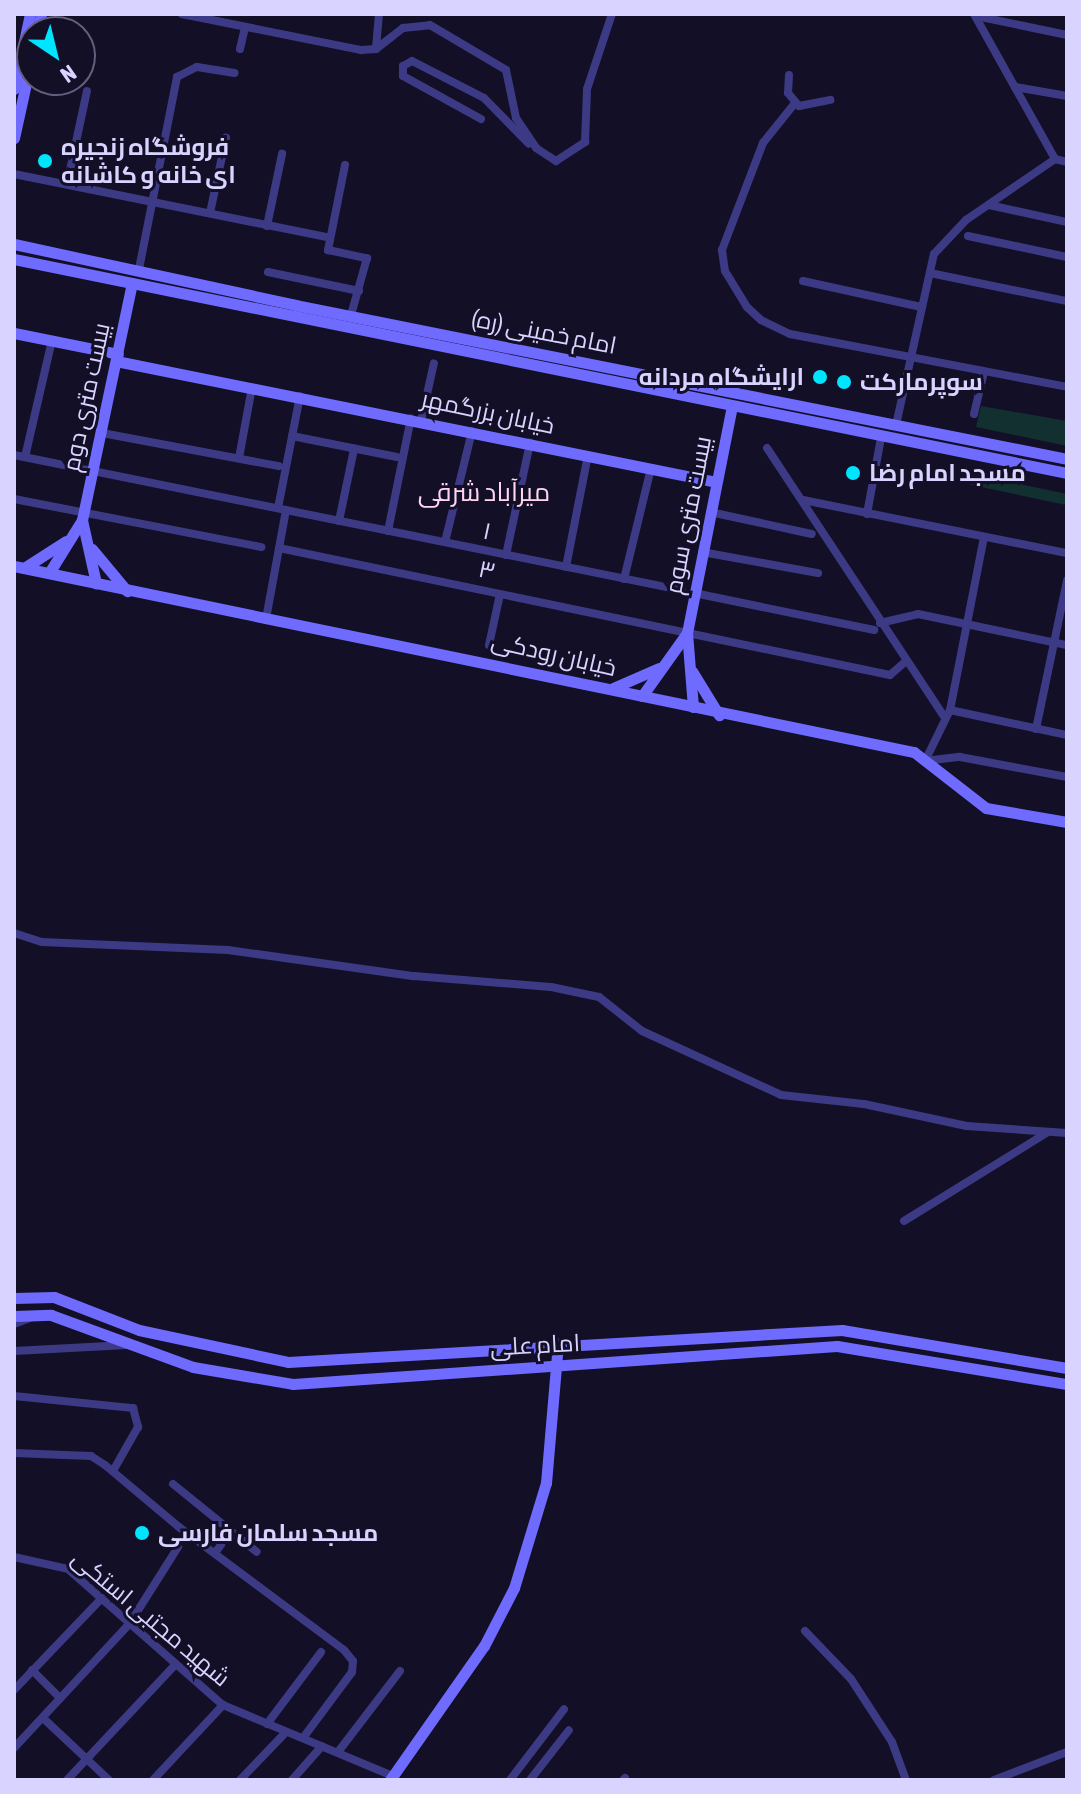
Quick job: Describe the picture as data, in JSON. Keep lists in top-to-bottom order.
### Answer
{
  "streets": {
    "main road": [
      "امام خمینی (ره)",
      "بیست متری دوم",
      "خیابان بزرگمهر",
      "بیست متری سوم",
      "خیابان رودکی",
      "امام علی"
    ],
    "street": ["۱", "۳", "شهید مجتبی استکی"]
  },
  "crossings": [
    ["امام خمینی (ره)", "بیست متری دوم"],
    ["امام خمینی (ره)", "بیست متری سوم"],
    ["بیست متری دوم", "خیابان بزرگمهر"],
    ["بیست متری دوم", "۱"],
    ["بیست متری دوم", "خیابان رودکی"],
    ["خیابان بزرگمهر", "بیست متری سوم"],
    ["بیست متری سوم", "۳"],
    ["بیست متری سوم", "خیابان رودکی"]
  ],
  "districts": ["میرآباد شرقی"],
  "places": [
    "فروشگاه زنجیره ای خانه و کاشانه",
    "ارایشگاه مردانه",
    "سوپرمارکت",
    "مسجد امام رضا",
    "مسجد سلمان فارسی"
  ],
  "north": "bottom right"
}
